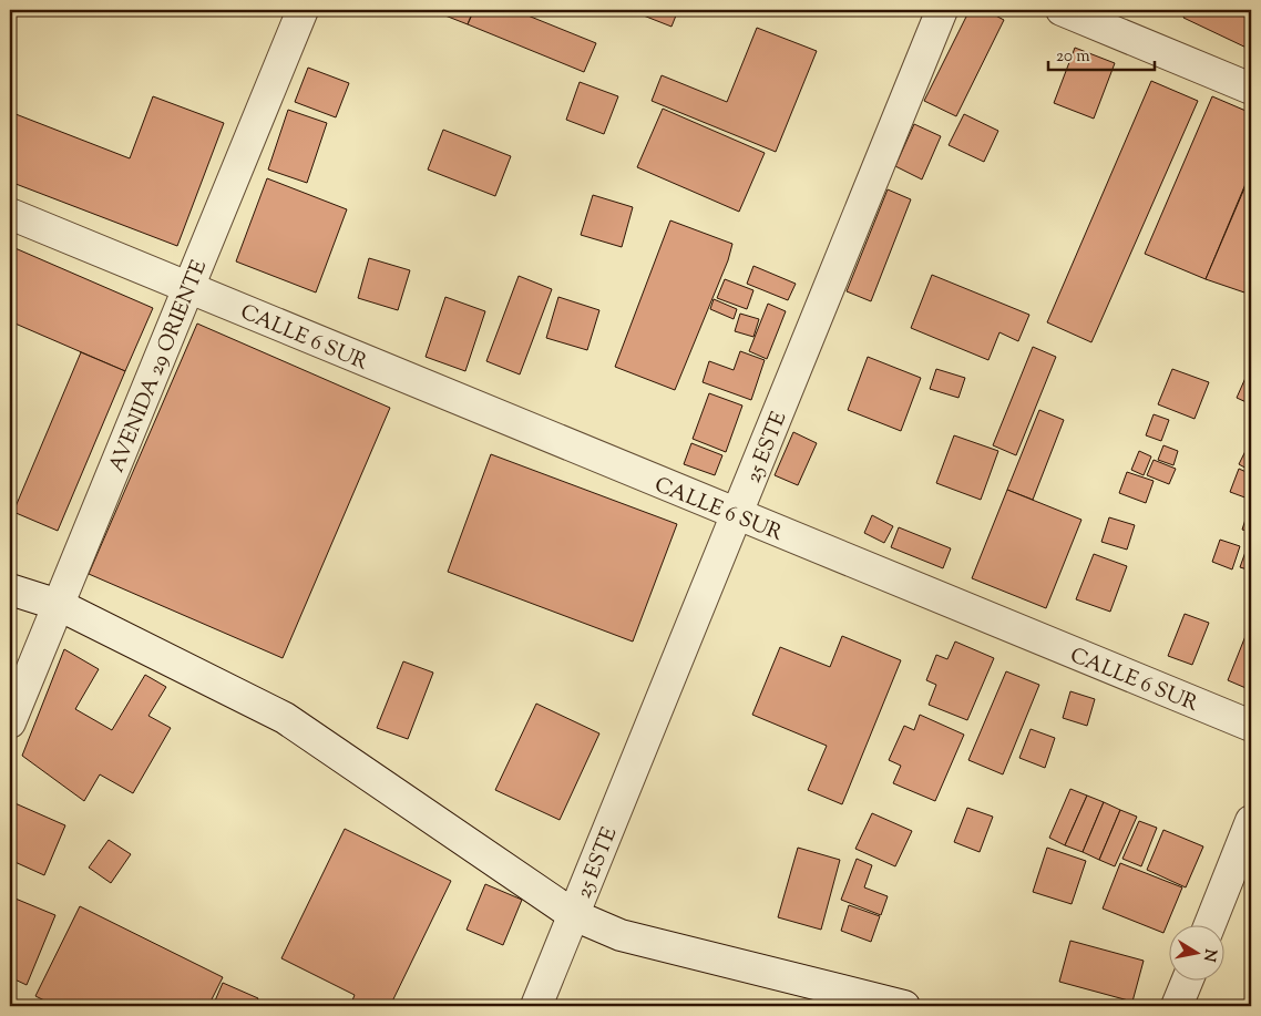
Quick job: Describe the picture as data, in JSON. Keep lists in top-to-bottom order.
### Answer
{
  "streets": {
    "street": ["CALLE 6 SUR", "AVENIDA 29 ORIENTE", "25 ESTE"]
  },
  "crossings": [
    ["CALLE 6 SUR", "AVENIDA 29 ORIENTE"],
    ["CALLE 6 SUR", "25 ESTE"]
  ],
  "scale_bar": "20 m",
  "north": "right"
}
